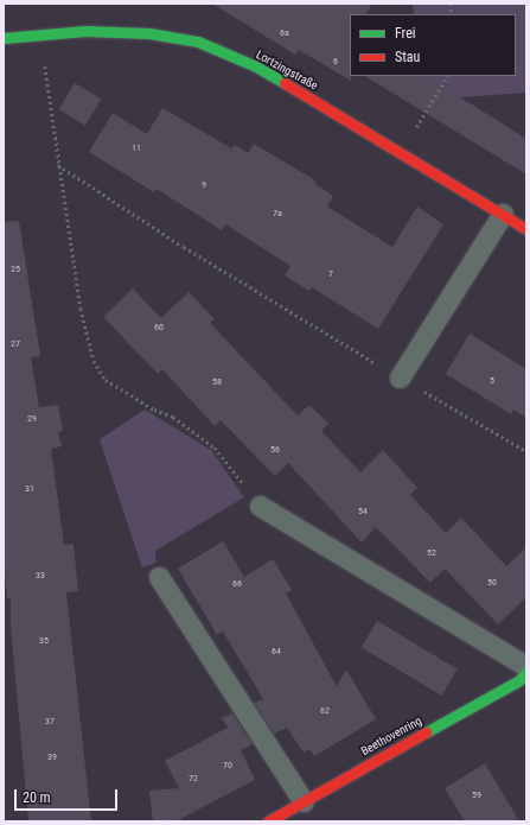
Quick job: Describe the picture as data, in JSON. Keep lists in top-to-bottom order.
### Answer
{
  "streets": {
    "street": ["Lortzingstraße", "Beethovenring"]
  },
  "house_numbers": [
    "6a",
    "6",
    "11",
    "9",
    "7a",
    "25",
    "7",
    "60",
    "27",
    "5",
    "58",
    "29",
    "56",
    "31",
    "54",
    "52",
    "33",
    "50",
    "66",
    "35",
    "64",
    "62",
    "37",
    "39",
    "70",
    "72",
    "59"
  ],
  "legend": ["Frei", "Stau"],
  "scale_bar": "20 m"
}
